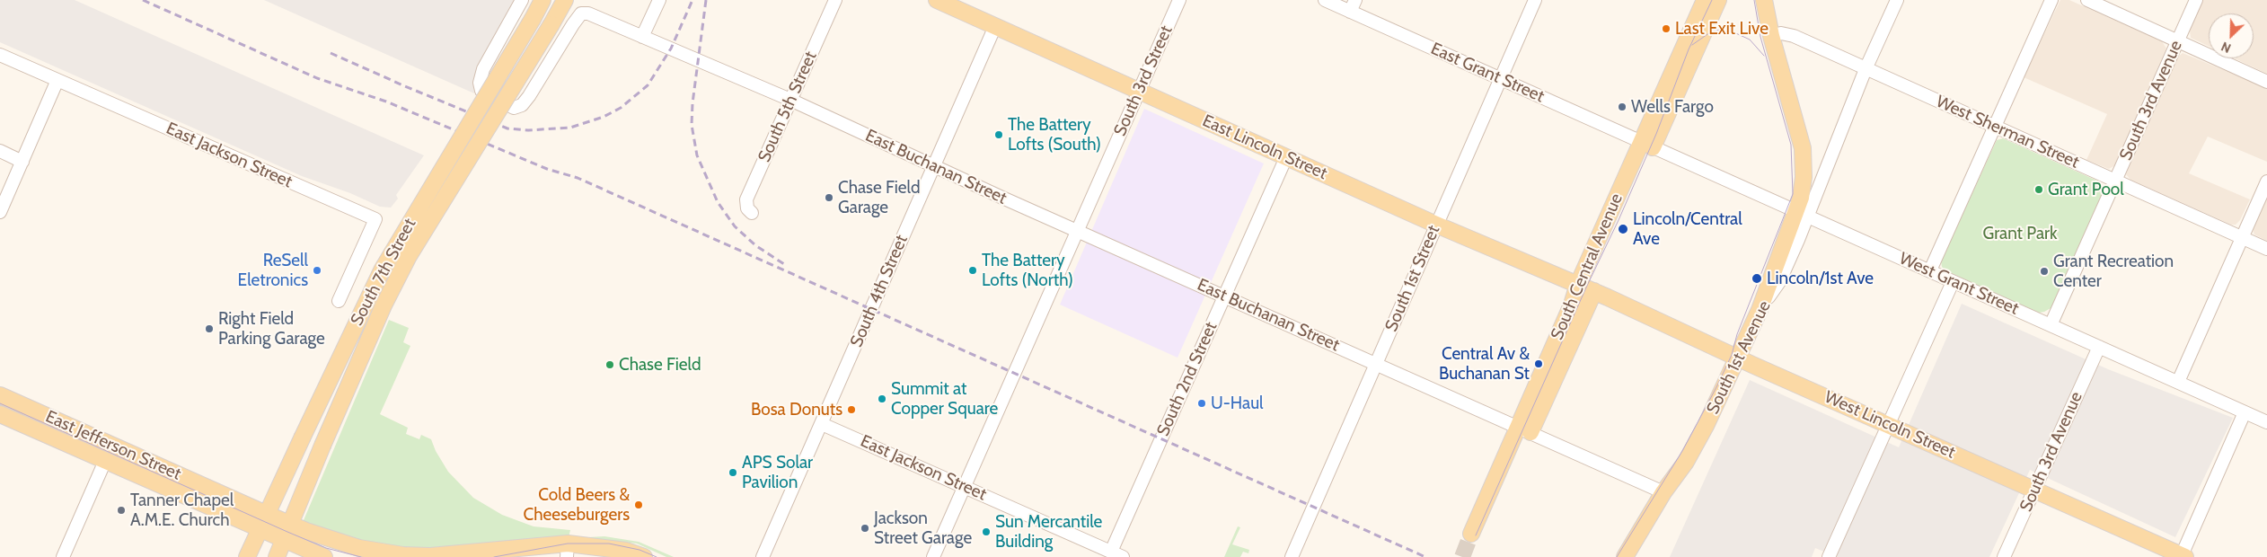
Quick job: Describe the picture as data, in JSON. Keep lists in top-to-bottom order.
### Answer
{
  "streets": {
    "main road": [
      "East Lincoln Street",
      "South Central Avenue",
      "South 7th Street",
      "South 1st Avenue",
      "West Lincoln Street",
      "East Jefferson Street"
    ],
    "street": [
      "East Grant Street",
      "South 3rd Street",
      "South 3rd Avenue",
      "South 5th Street",
      "West Sherman Street",
      "East Jackson Street",
      "East Buchanan Street",
      "South 1st Street",
      "West Grant Street",
      "South 4th Street",
      "South 2nd Street"
    ]
  },
  "crossings": [
    ["East Grant Street", "South Central Avenue"],
    ["East Grant Street", "South 1st Street"],
    ["East Grant Street", "West Grant Street"],
    ["South 3rd Street", "East Lincoln Street"],
    ["South 3rd Street", "East Jackson Street"],
    ["South 3rd Street", "East Buchanan Street"],
    ["South 3rd Avenue", "West Sherman Street"],
    ["South 3rd Avenue", "West Grant Street"],
    ["South 3rd Avenue", "West Lincoln Street"],
    ["South 5th Street", "East Buchanan Street"],
    ["East Lincoln Street", "South Central Avenue"],
    ["East Lincoln Street", "South 1st Street"],
    ["East Lincoln Street", "South 4th Street"],
    ["East Lincoln Street", "South 2nd Street"],
    ["East Lincoln Street", "West Lincoln Street"],
    ["East Jackson Street", "South 4th Street"],
    ["East Jackson Street", "South 2nd Street"],
    ["East Buchanan Street", "South Central Avenue"],
    ["East Buchanan Street", "South 1st Street"],
    ["East Buchanan Street", "South 4th Street"],
    ["East Buchanan Street", "South 1st Avenue"],
    ["East Buchanan Street", "South 2nd Street"],
    ["South Central Avenue", "West Grant Street"],
    ["South 7th Street", "East Jefferson Street"],
    ["West Grant Street", "South 1st Avenue"],
    ["South 1st Avenue", "West Lincoln Street"]
  ],
  "parks": ["Grant Park"],
  "places": [
    "Last Exit Live",
    "Wells Fargo",
    "The Battery Lofts (South)",
    "Grant Pool",
    "Chase Field Garage",
    "Lincoln/Central Ave",
    "ReSell Eletronics",
    "The Battery Lofts (North)",
    "Grant Recreation Center",
    "Lincoln/1st Ave",
    "Right Field Parking Garage",
    "Central Av & Buchanan St",
    "Chase Field",
    "Summit at Copper Square",
    "U-Haul",
    "Bosa Donuts",
    "APS Solar Pavilion",
    "Cold Beers & Cheeseburgers",
    "Tanner Chapel A.M.E. Church",
    "Jackson Street Garage",
    "Sun Mercantile Building"
  ],
  "north": "bottom left"
}
